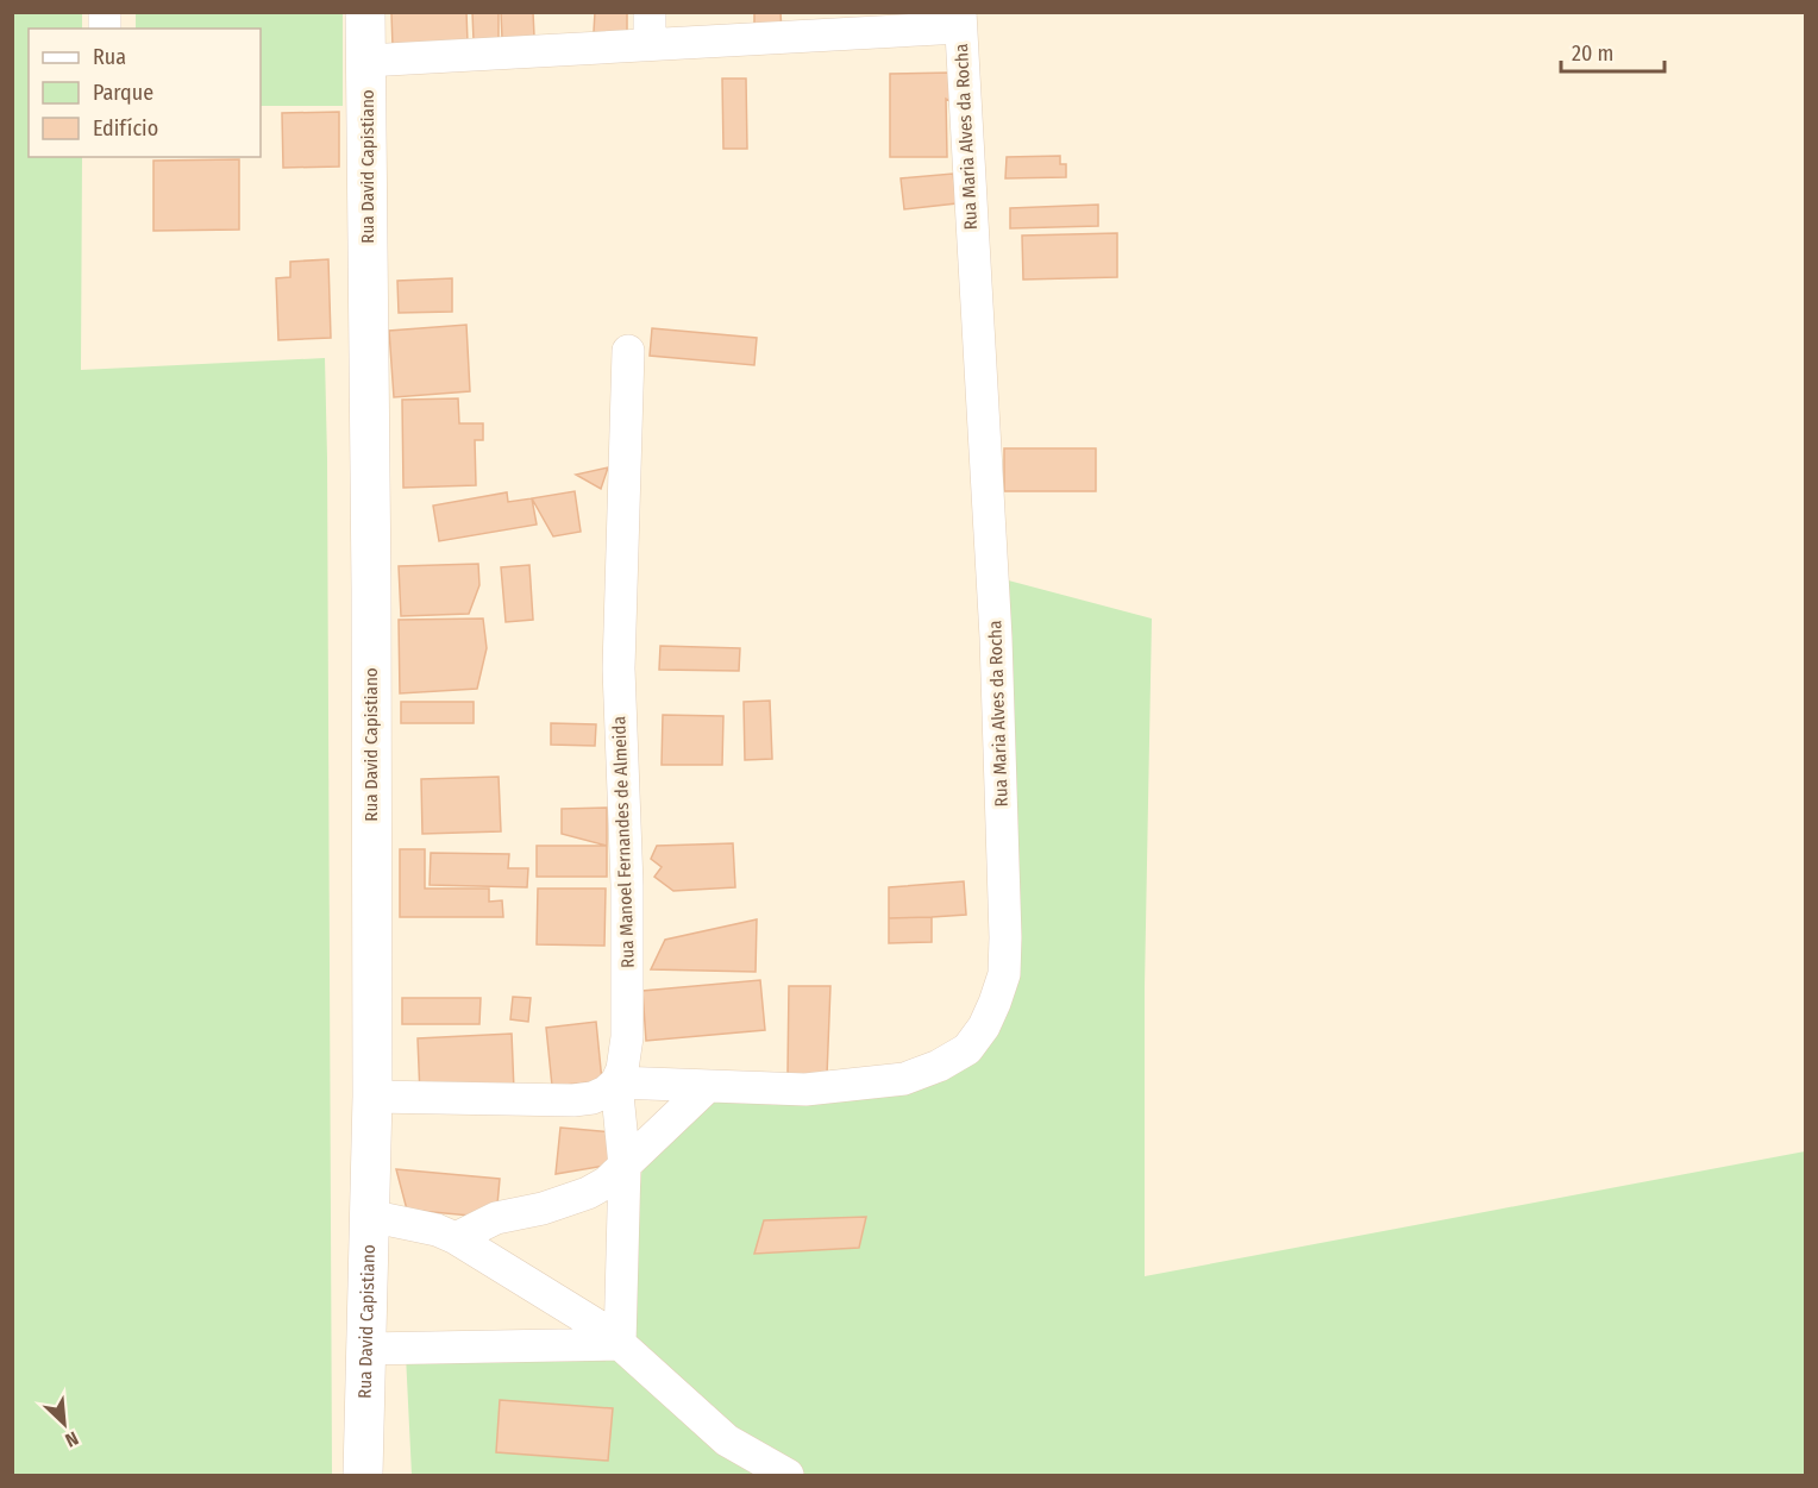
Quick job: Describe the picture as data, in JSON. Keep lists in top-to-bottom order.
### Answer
{
  "streets": {
    "street": ["Rua Maria Alves da Rocha", "Rua David Capistiano", "Rua Manoel Fernandes de Almeida"]
  },
  "crossings": [
    ["Rua Maria Alves da Rocha", "Rua Manoel Fernandes de Almeida"]
  ],
  "legend": ["Rua", "Parque", "Edifício"],
  "scale_bar": "20 m",
  "north": "bottom right"
}
